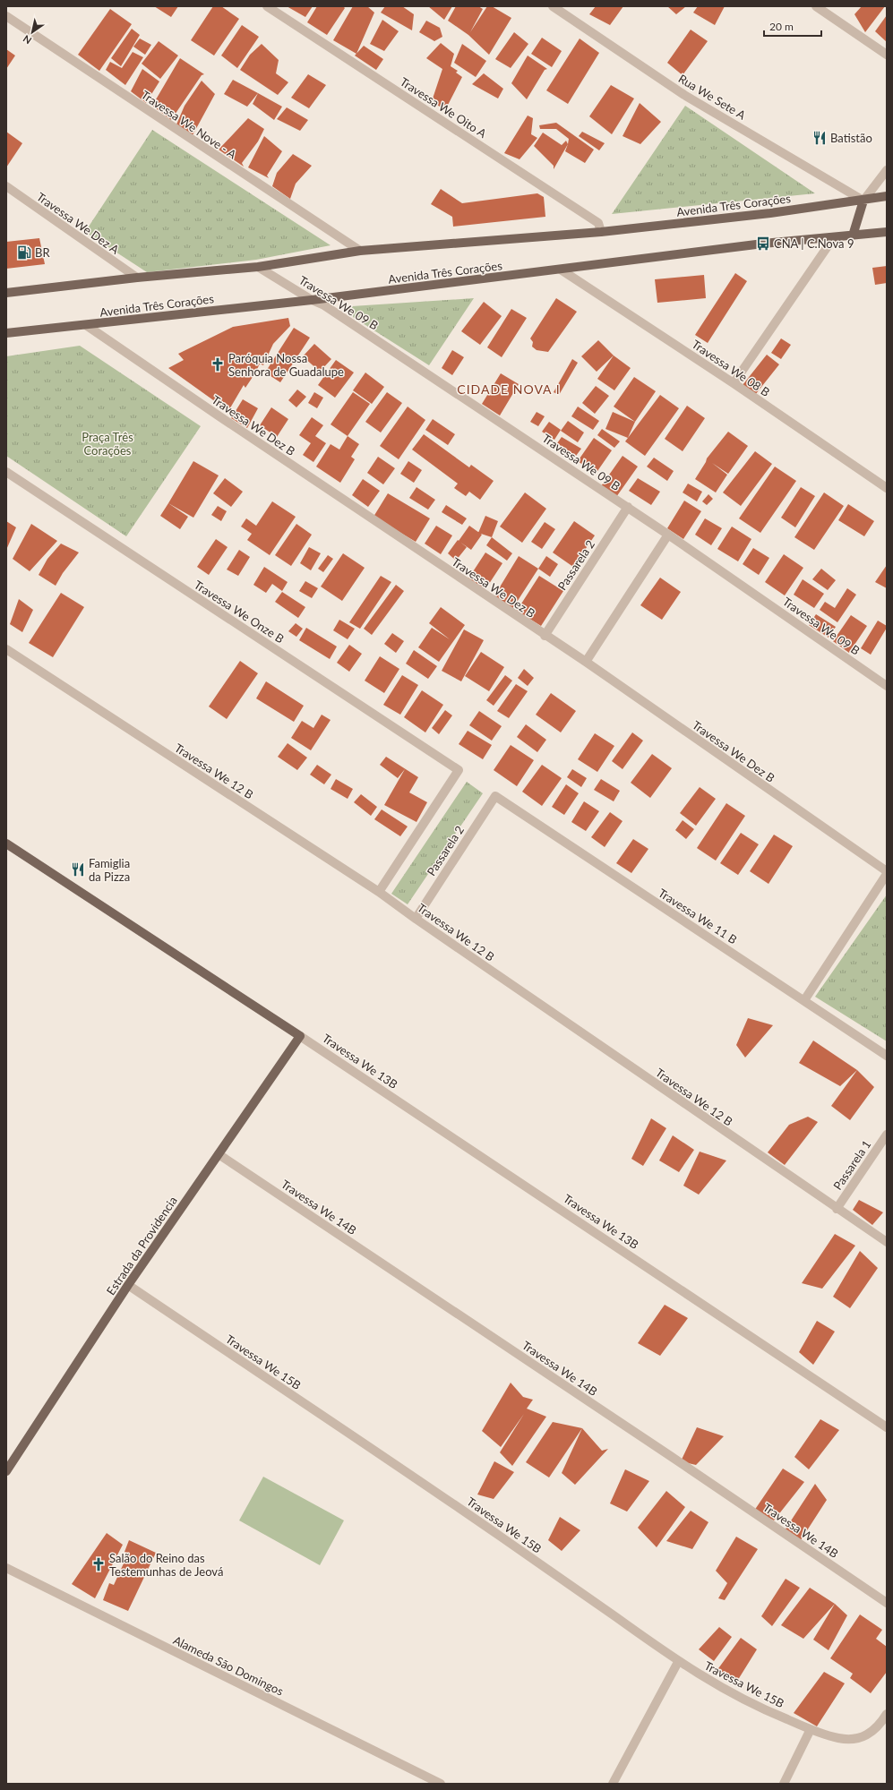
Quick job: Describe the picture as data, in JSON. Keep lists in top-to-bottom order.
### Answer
{
  "streets": {
    "main road": ["Avenida Três Corações", "Travessa We 13B", "Estrada da Providencia"],
    "street": [
      "Rua We Sete A",
      "Travessa We Oito A",
      "Travessa We Nove - A",
      "Travessa We Dez A",
      "Travessa We 09 B",
      "Travessa We 08 B",
      "Travessa We Dez B",
      "Passarela 2",
      "Travessa We Onze B",
      "Travessa We 12 B",
      "Travessa We 11 B",
      "Passarela 1",
      "Travessa We 14B",
      "Travessa We 15B",
      "Alameda São Domingos"
    ]
  },
  "crossings": [
    ["Rua We Sete A", "Avenida Três Corações"],
    ["Travessa We Oito A", "Avenida Três Corações"],
    ["Travessa We Nove - A", "Avenida Três Corações"],
    ["Avenida Três Corações", "Travessa We Dez A"],
    ["Avenida Três Corações", "Travessa We 09 B"],
    ["Avenida Três Corações", "Travessa We 08 B"],
    ["Avenida Três Corações", "Travessa We Dez B"],
    ["Travessa We 09 B", "Passarela 2"],
    ["Travessa We Dez B", "Passarela 2"],
    ["Passarela 2", "Travessa We 12 B"],
    ["Passarela 2", "Travessa We 11 B"],
    ["Travessa We Onze B", "Travessa We 12 B"],
    ["Travessa We 12 B", "Passarela 1"],
    ["Travessa We 13B", "Estrada da Providencia"],
    ["Travessa We 14B", "Estrada da Providencia"],
    ["Estrada da Providencia", "Travessa We 15B"]
  ],
  "districts": ["CIDADE NOVA I"],
  "parks": ["Praça Três Corações"],
  "places": {
    "restaurant": ["Batistão", "Famiglia da Pizza"],
    "bus stop": ["CNA | C.Nova 9"],
    "fuel station": ["BR"],
    "church": ["Paróquia Nossa Senhora de Guadalupe", "Salão do Reino das Testemunhas de Jeová"]
  },
  "scale_bar": "20 m",
  "north": "bottom left"
}
